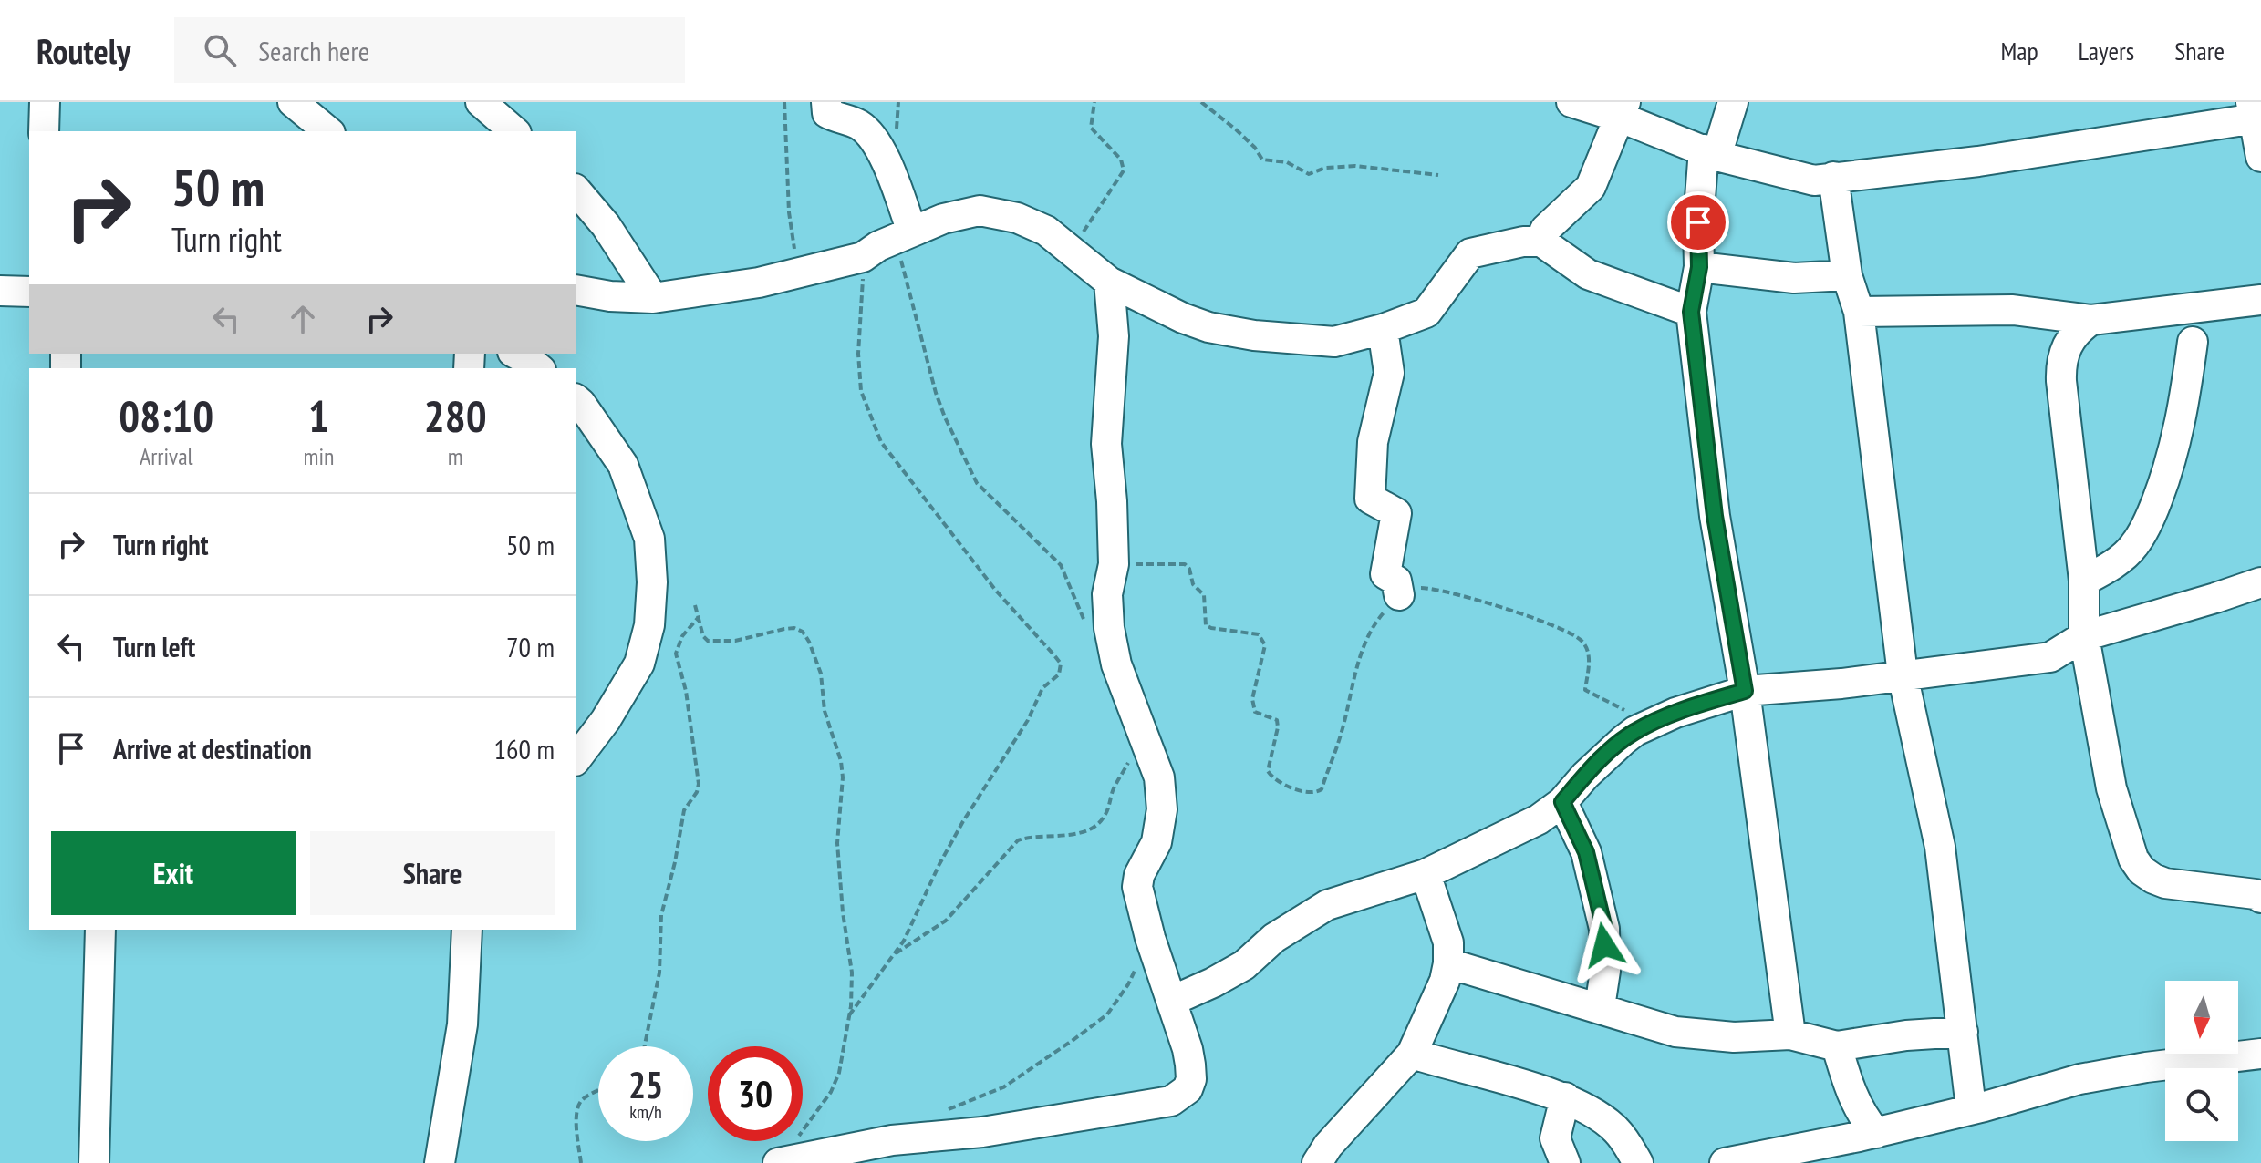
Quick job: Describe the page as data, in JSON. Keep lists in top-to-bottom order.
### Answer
{
  "north": "bottom",
  "page": {
    "header": "Routely",
    "search": "Search here",
    "nav": ["Map", "Layers", "Share"],
    "turn": ["50 m", "Turn right"],
    "eta": [
      "08:10",
      "Arrival",
      "1",
      "min",
      "280",
      "m"
    ],
    "list": [
      {
        "name": "Turn right",
        "value": "50 m"
      },
      {
        "name": "Turn left",
        "value": "70 m"
      },
      {
        "name": "Arrive at destination",
        "value": "160 m"
      }
    ],
    "buttons": ["Exit", "Share"],
    "speed": "25 km/h",
    "limit": "30"
  }
}
